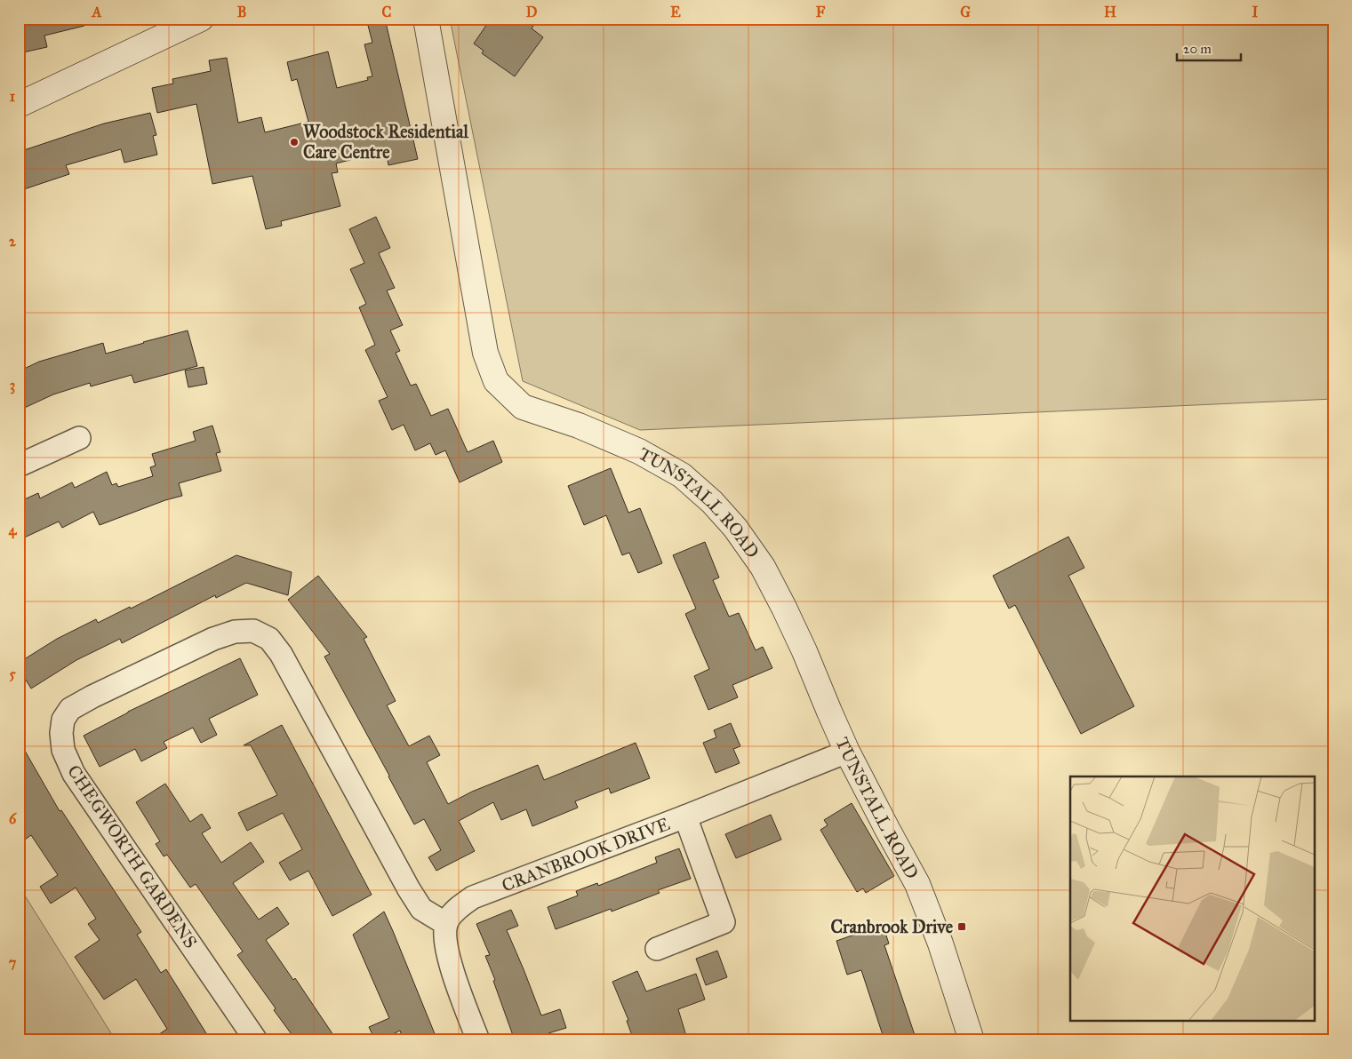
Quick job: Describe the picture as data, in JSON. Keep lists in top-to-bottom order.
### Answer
{
  "streets": {
    "street": ["TUNSTALL ROAD", "CRANBROOK DRIVE", "CHEGWORTH GARDENS"]
  },
  "crossings": [
    ["TUNSTALL ROAD", "CRANBROOK DRIVE"],
    ["CRANBROOK DRIVE", "CHEGWORTH GARDENS"]
  ],
  "places": {
    "other": ["Woodstock Residential Care Centre"],
    "transit": ["Cranbrook Drive"]
  },
  "scale_bar": "20 m",
  "grid": {
    "columns": [
      "A",
      "B",
      "C",
      "D",
      "E",
      "F",
      "G",
      "H",
      "I"
    ],
    "rows": [
      "1",
      "2",
      "3",
      "4",
      "5",
      "6",
      "7"
    ]
  }
}
